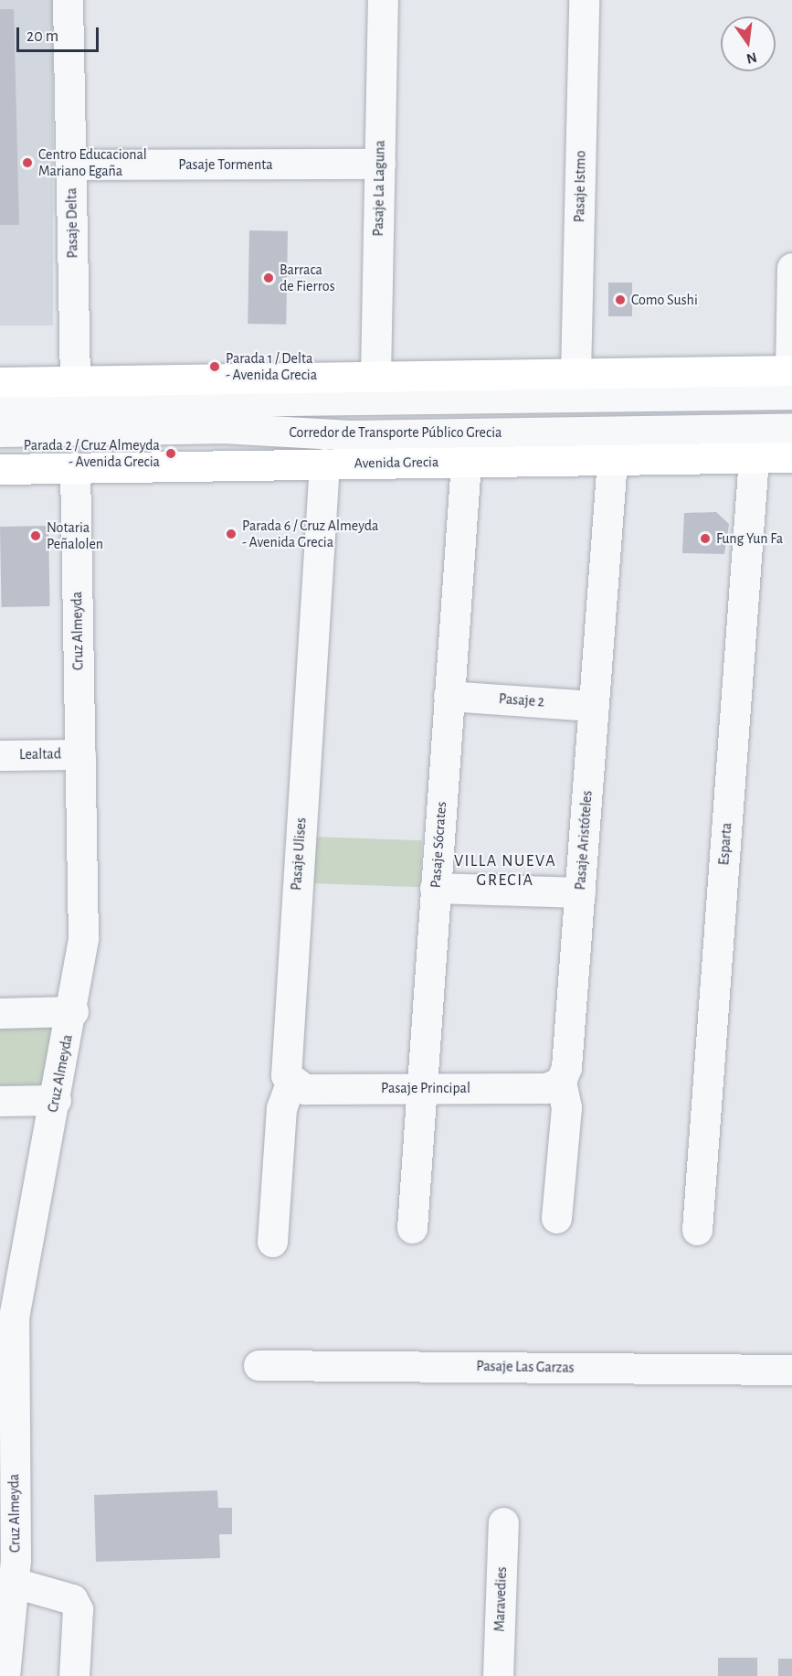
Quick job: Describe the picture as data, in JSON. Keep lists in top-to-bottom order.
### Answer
{
  "streets": {
    "main road": ["Avenida Grecia"],
    "street": [
      "Pasaje Tormenta",
      "Pasaje Istmo",
      "Pasaje La Laguna",
      "Pasaje Delta",
      "Corredor de Transporte Público Grecia",
      "Cruz Almeyda",
      "Pasaje 2",
      "Lealtad",
      "Pasaje Aristóteles",
      "Esparta",
      "Pasaje Sócrates",
      "Pasaje Ulises",
      "Pasaje Principal",
      "Pasaje Las Garzas",
      "Maravedies"
    ]
  },
  "crossings": [
    ["Pasaje Tormenta", "Pasaje La Laguna"],
    ["Pasaje Tormenta", "Pasaje Delta"],
    ["Avenida Grecia", "Cruz Almeyda"],
    ["Avenida Grecia", "Pasaje Aristóteles"],
    ["Avenida Grecia", "Esparta"],
    ["Avenida Grecia", "Pasaje Sócrates"],
    ["Avenida Grecia", "Pasaje Ulises"],
    ["Cruz Almeyda", "Lealtad"],
    ["Pasaje 2", "Pasaje Aristóteles"],
    ["Pasaje 2", "Pasaje Sócrates"],
    ["Pasaje Aristóteles", "Pasaje Principal"],
    ["Pasaje Sócrates", "Pasaje Principal"],
    ["Pasaje Ulises", "Pasaje Principal"]
  ],
  "districts": ["VILLA NUEVA GRECIA"],
  "places": [
    "Centro Educacional Mariano Egaña",
    "Barraca de Fierros",
    "Como Sushi",
    "Parada 1 / Delta - Avenida Grecia",
    "Parada 2 / Cruz Almeyda - Avenida Grecia",
    "Parada 6 / Cruz Almeyda - Avenida Grecia",
    "Notaria Peñalolen",
    "Fung Yun Fa"
  ],
  "scale_bar": "20 m",
  "north": "bottom"
}
